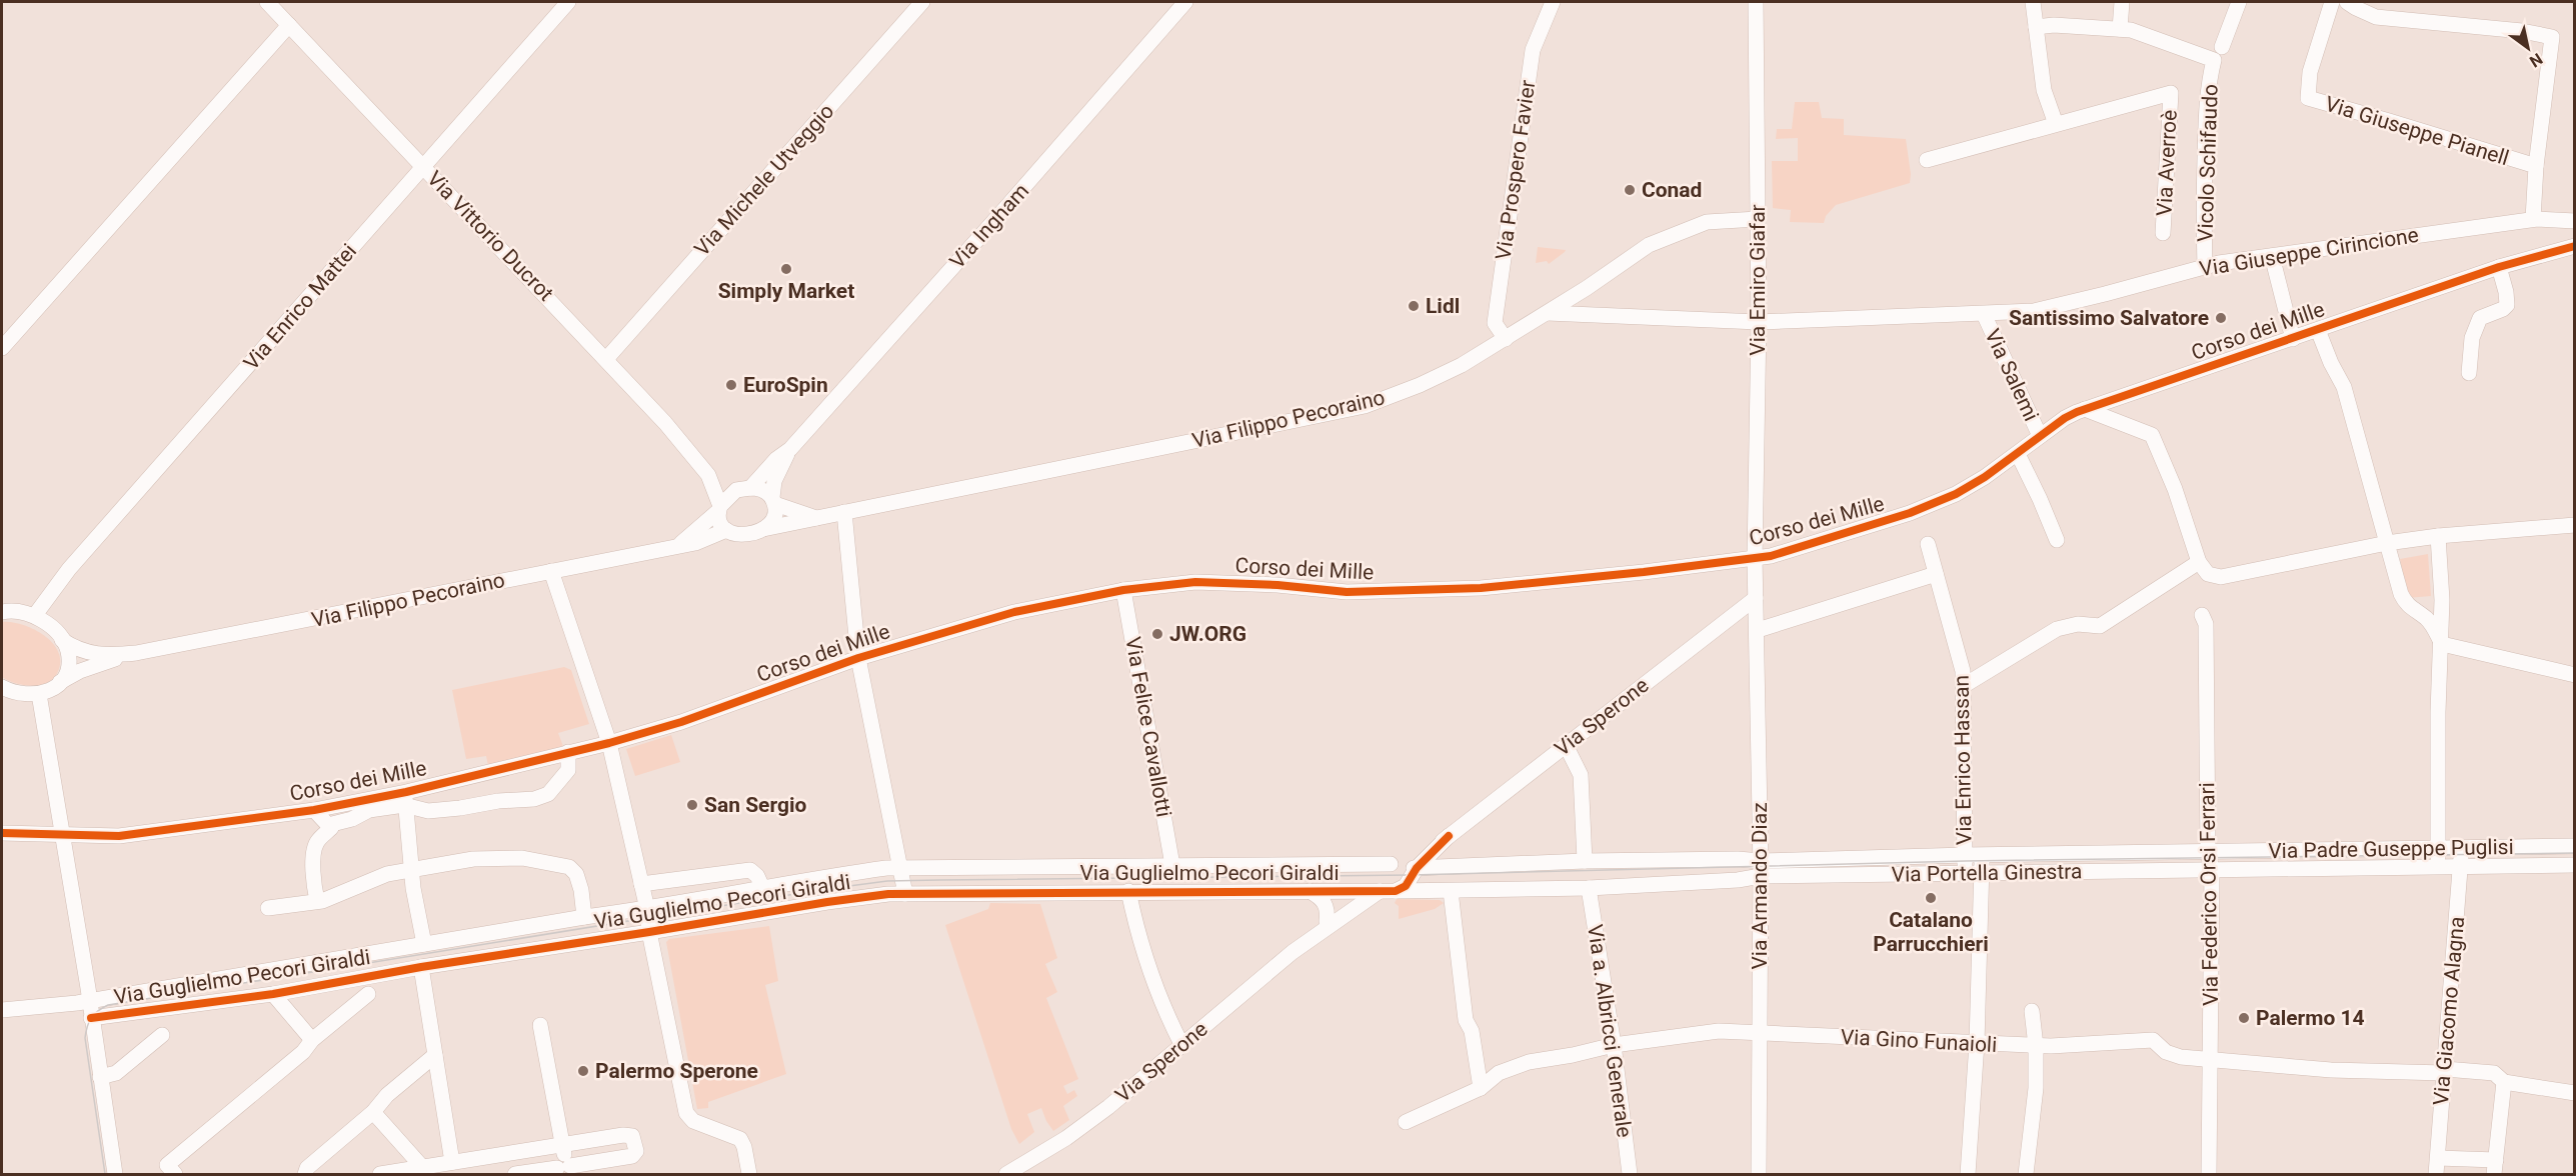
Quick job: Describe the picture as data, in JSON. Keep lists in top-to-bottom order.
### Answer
{
  "streets": {
    "street": [
      "Via Giuseppe Pianell",
      "Via Averroè",
      "Vicolo Schifaudo",
      "Via Prospero Favier",
      "Via Michele Utveggio",
      "Via Ingham",
      "Via Vittorio Ducrot",
      "Via Giuseppe Cirincione",
      "Via Emiro Giafar",
      "Via Enrico Mattei",
      "Corso dei Mille",
      "Via Salemi",
      "Via Filippo Pecoraino",
      "Via Sperone",
      "Via Felice Cavallotti",
      "Via Enrico Hassan",
      "Via Padre Guseppe Puglisi",
      "Via Guglielmo Pecori Giraldi",
      "Via Portella Ginestra",
      "Via Armando Diaz",
      "Via Federico Orsi Ferrari",
      "Via Giacomo Alagna",
      "Via a. Albricci Generale",
      "Via Gino Funaioli"
    ]
  },
  "crossings": [
    ["Via Giuseppe Pianell", "Via Giuseppe Cirincione"],
    ["Vicolo Schifaudo", "Via Giuseppe Cirincione"],
    ["Via Prospero Favier", "Via Filippo Pecoraino"],
    ["Via Michele Utveggio", "Via Vittorio Ducrot"],
    ["Via Ingham", "Via Filippo Pecoraino"],
    ["Via Vittorio Ducrot", "Via Enrico Mattei"],
    ["Via Giuseppe Cirincione", "Via Emiro Giafar"],
    ["Via Giuseppe Cirincione", "Via Salemi"],
    ["Via Giuseppe Cirincione", "Via Filippo Pecoraino"],
    ["Via Emiro Giafar", "Corso dei Mille"],
    ["Via Emiro Giafar", "Via Filippo Pecoraino"],
    ["Via Emiro Giafar", "Via Sperone"],
    ["Via Emiro Giafar", "Via Armando Diaz"],
    ["Via Enrico Mattei", "Via Filippo Pecoraino"],
    ["Corso dei Mille", "Via Salemi"],
    ["Corso dei Mille", "Via Felice Cavallotti"],
    ["Via Sperone", "Via Armando Diaz"],
    ["Via Felice Cavallotti", "Via Guglielmo Pecori Giraldi"],
    ["Via Enrico Hassan", "Via Portella Ginestra"],
    ["Via Padre Guseppe Puglisi", "Via Portella Ginestra"],
    ["Via Padre Guseppe Puglisi", "Via Federico Orsi Ferrari"],
    ["Via Padre Guseppe Puglisi", "Via Giacomo Alagna"],
    ["Via Guglielmo Pecori Giraldi", "Via Portella Ginestra"],
    ["Via Guglielmo Pecori Giraldi", "Via Armando Diaz"],
    ["Via Guglielmo Pecori Giraldi", "Via a. Albricci Generale"],
    ["Via Portella Ginestra", "Via Armando Diaz"],
    ["Via Portella Ginestra", "Via Federico Orsi Ferrari"],
    ["Via Armando Diaz", "Via Gino Funaioli"],
    ["Via Federico Orsi Ferrari", "Via Gino Funaioli"],
    ["Via Giacomo Alagna", "Via Gino Funaioli"],
    ["Via a. Albricci Generale", "Via Gino Funaioli"]
  ],
  "places": [
    "Conad",
    "Simply Market",
    "Lidl",
    "Santissimo Salvatore",
    "EuroSpin",
    "JW.ORG",
    "San Sergio",
    "Catalano Parrucchieri",
    "Palermo 14",
    "Palermo Sperone"
  ],
  "north": "bottom right"
}
